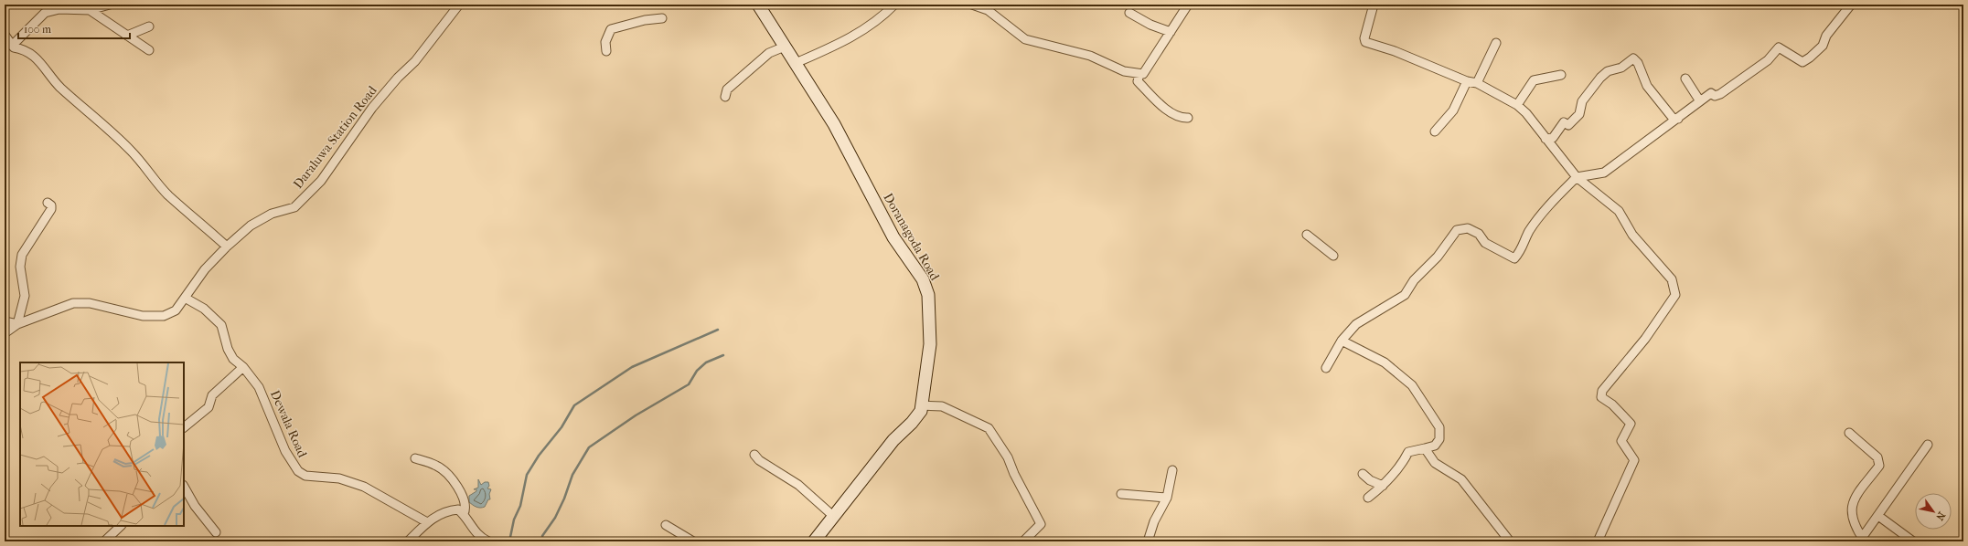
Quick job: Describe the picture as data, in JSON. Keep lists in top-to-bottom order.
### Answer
{
  "streets": {
    "street": ["Daraluwa Station Road", "Doranagoda Road", "Dewala Road"]
  },
  "crossings": [
    ["Daraluwa Station Road", "Dewala Road"]
  ],
  "scale_bar": "100 m",
  "north": "bottom right"
}
